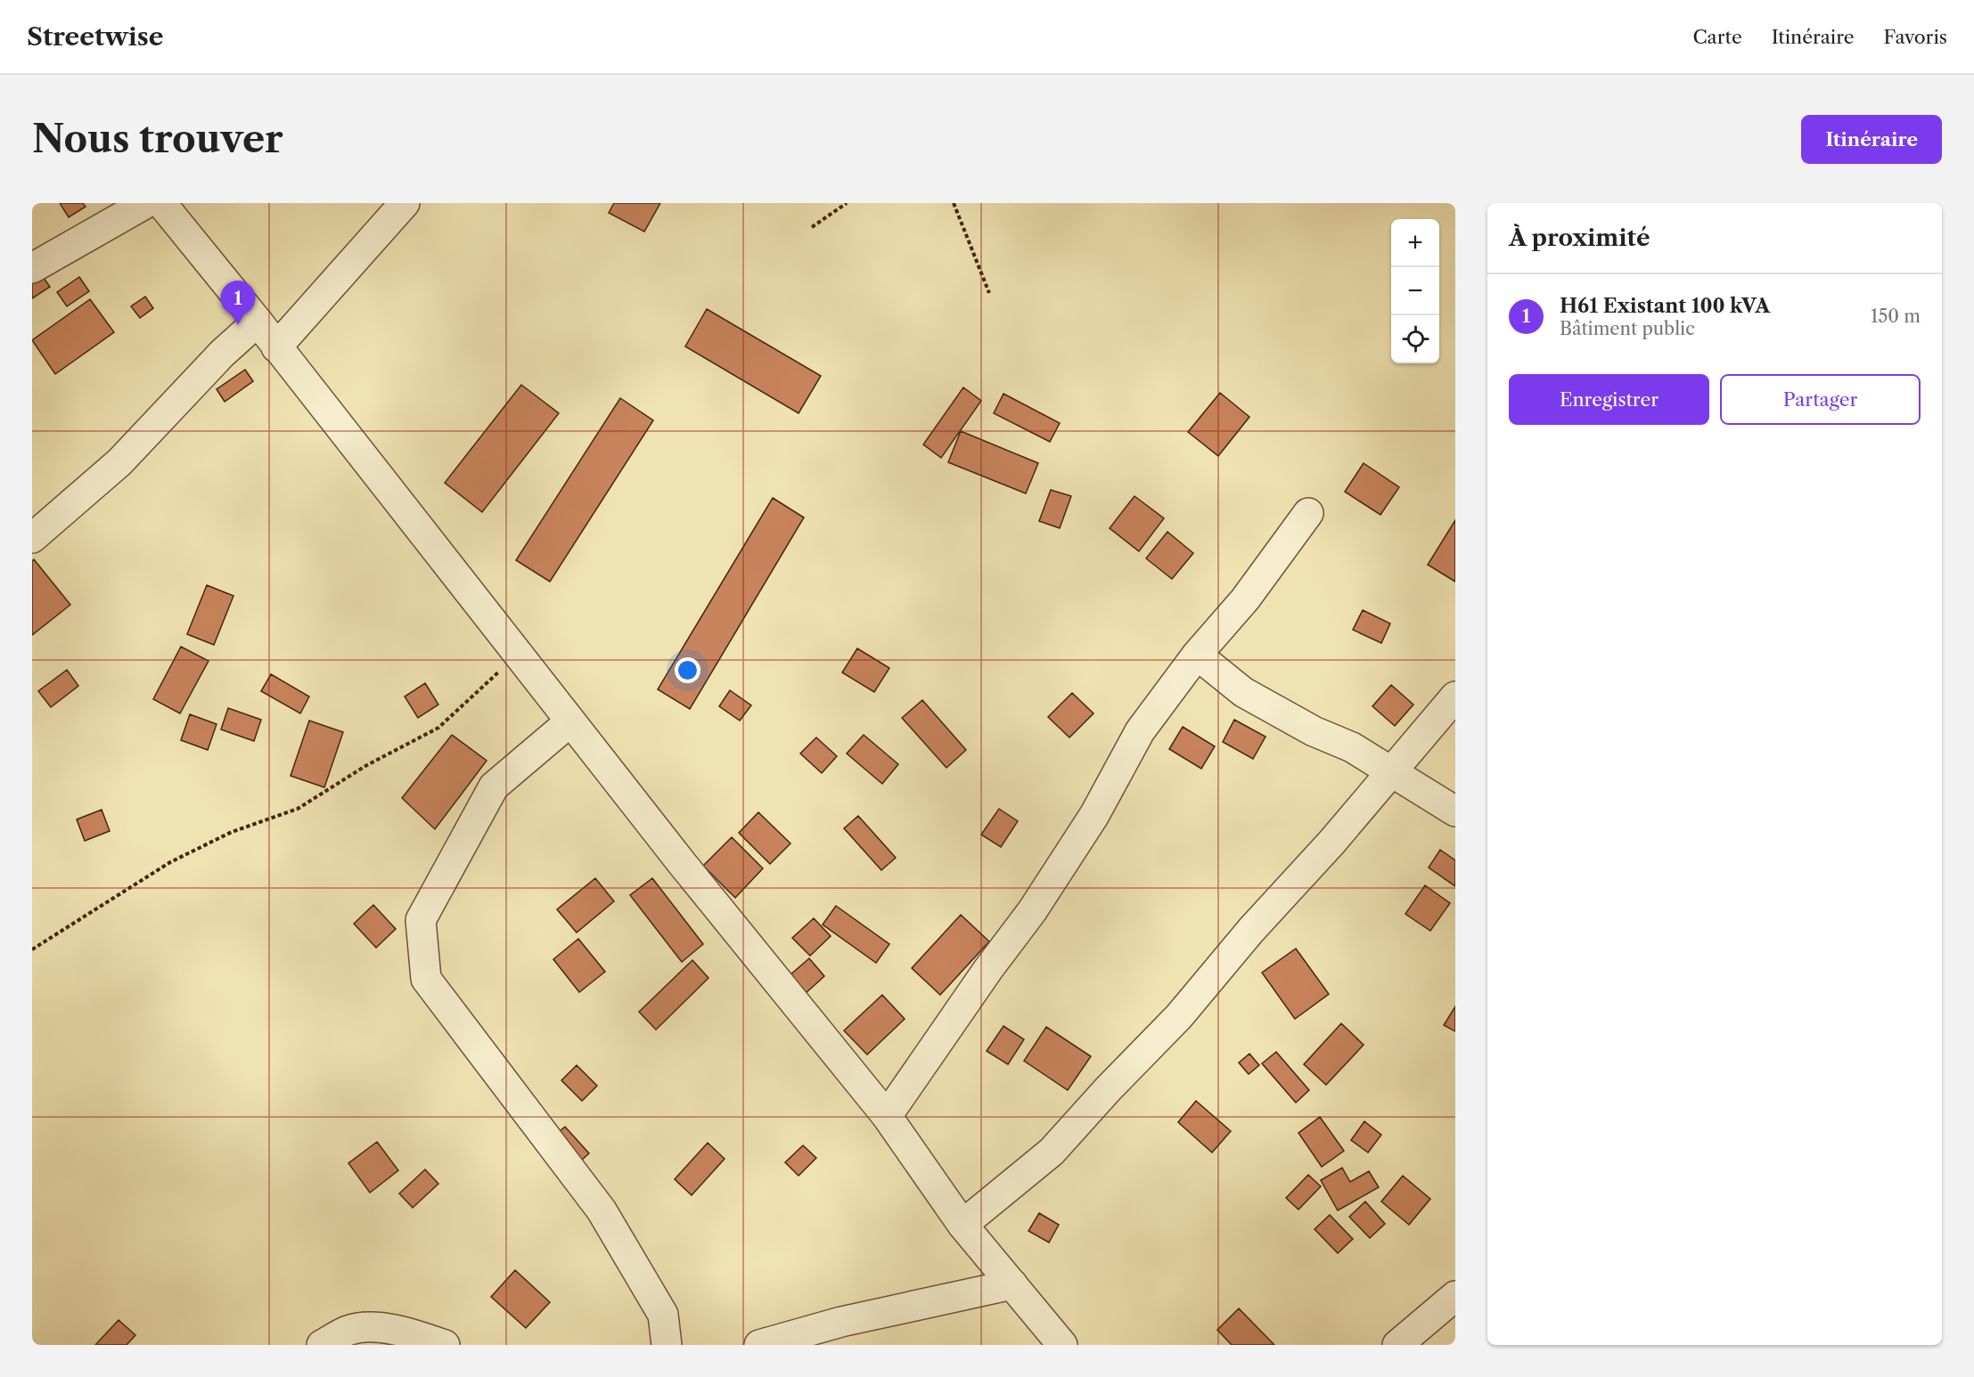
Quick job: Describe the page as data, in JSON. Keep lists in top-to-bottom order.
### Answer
{
  "page": {
    "header": "Streetwise",
    "nav": ["Carte", "Itinéraire", "Favoris"],
    "buttons": [
      "Itinéraire",
      ["Enregistrer", "Partager"]
    ],
    "title": "Nous trouver",
    "heading": "À proximité",
    "map_buttons": ["+", "−"],
    "list": [
      {
        "mark": "1",
        "name": "H61 Existant 100 kVA",
        "note": "Bâtiment public",
        "value": "150 m"
      }
    ],
    "pins": "1"
  }
}
